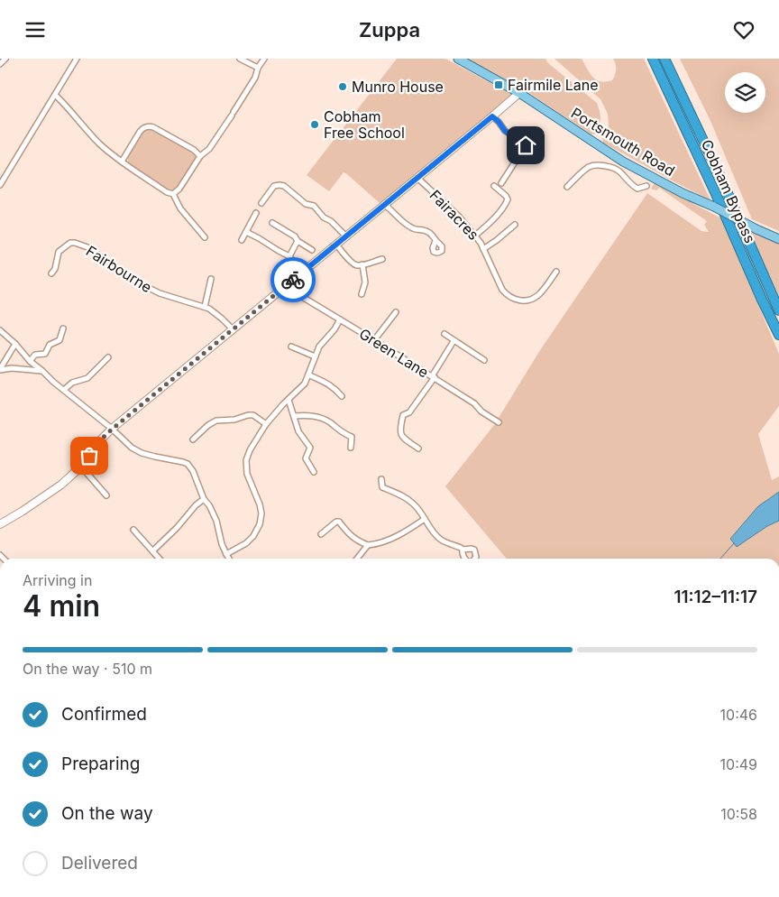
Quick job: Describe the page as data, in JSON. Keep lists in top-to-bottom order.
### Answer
{
  "streets": {
    "highway": ["Cobham Bypass"],
    "main road": ["Portsmouth Road"],
    "street": ["Fairacres", "Fairbourne", "Green Lane"]
  },
  "places": {
    "transit": ["Fairmile Lane"],
    "other": ["Munro House", "Cobham Free School"]
  },
  "page": {
    "header": "Zuppa",
    "heading": ["4 min", "Arriving in", "11:12–11:17"],
    "bar": "On the way · 510 m",
    "list": [
      ["Confirmed", "10:46"],
      ["Preparing", "10:49"],
      ["On the way", "10:58"],
      "Delivered"
    ]
  }
}
